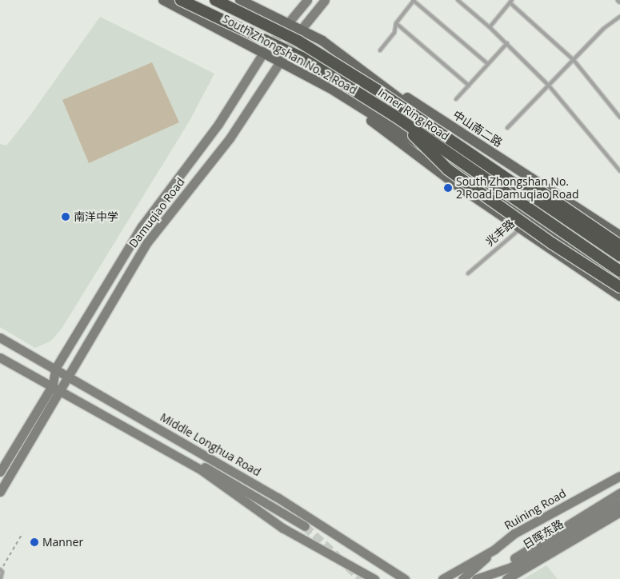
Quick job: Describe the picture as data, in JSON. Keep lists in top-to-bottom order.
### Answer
{
  "streets": {
    "highway": ["Inner Ring Road"],
    "main road": [
      "South Zhongshan No. 2 Road",
      "中山南二路",
      "Damuqiao Road",
      "Middle Longhua Road",
      "Ruining Road",
      "日晖东路"
    ],
    "lane": ["兆丰路"]
  },
  "crossings": [
    ["South Zhongshan No. 2 Road", "Inner Ring Road"],
    ["South Zhongshan No. 2 Road", "中山南二路"],
    ["South Zhongshan No. 2 Road", "Damuqiao Road"],
    ["South Zhongshan No. 2 Road", "兆丰路"],
    ["Damuqiao Road", "Middle Longhua Road"]
  ],
  "places": ["South Zhongshan No. 2 Road Damuqiao Road", "南洋中学", "Manner"]
}
